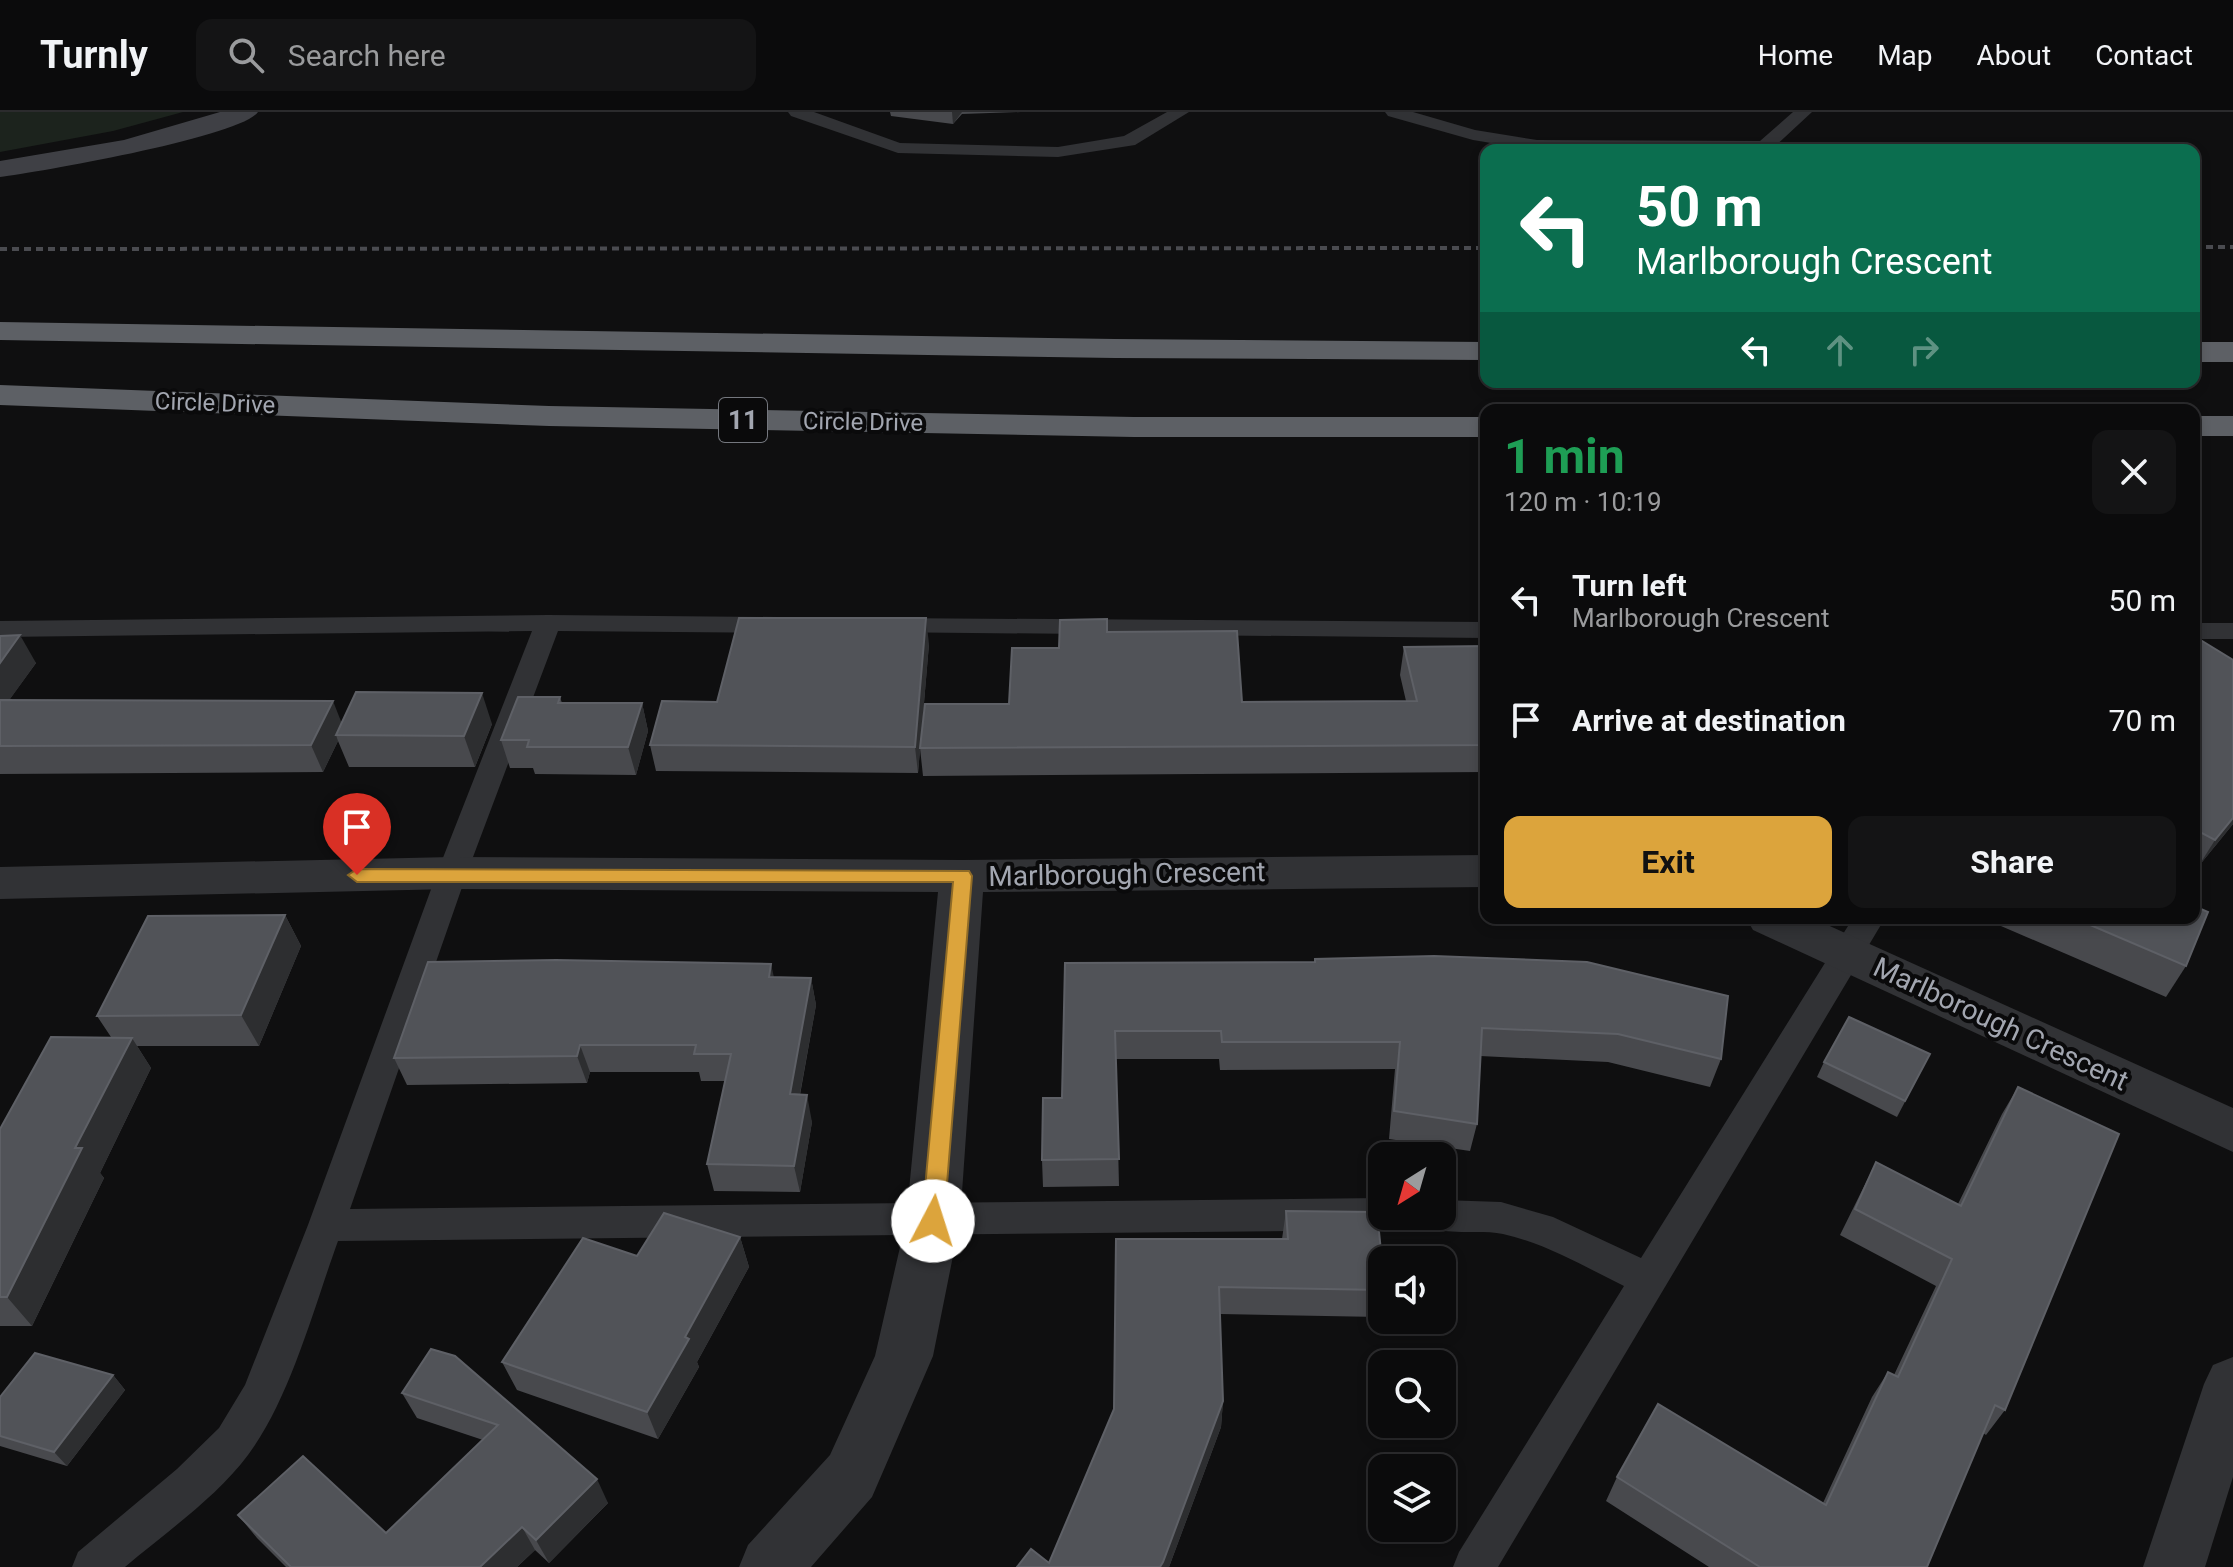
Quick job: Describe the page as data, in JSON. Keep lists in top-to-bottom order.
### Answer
{
  "streets": {
    "highway": ["Circle Drive", "11"],
    "street": ["Marlborough Crescent"]
  },
  "north": "bottom left",
  "page": {
    "header": "Turnly",
    "search": "Search here",
    "nav": [
      "Home",
      "Map",
      "About",
      "Contact"
    ],
    "turn": ["50 m", "Marlborough Crescent"],
    "heading": ["1 min", "120 m · 10:19"],
    "list": [
      {
        "name": "Turn left",
        "note": "Marlborough Crescent",
        "value": "50 m"
      },
      {
        "name": "Arrive at destination",
        "value": "70 m"
      }
    ],
    "buttons": ["Exit", "Share"]
  }
}
